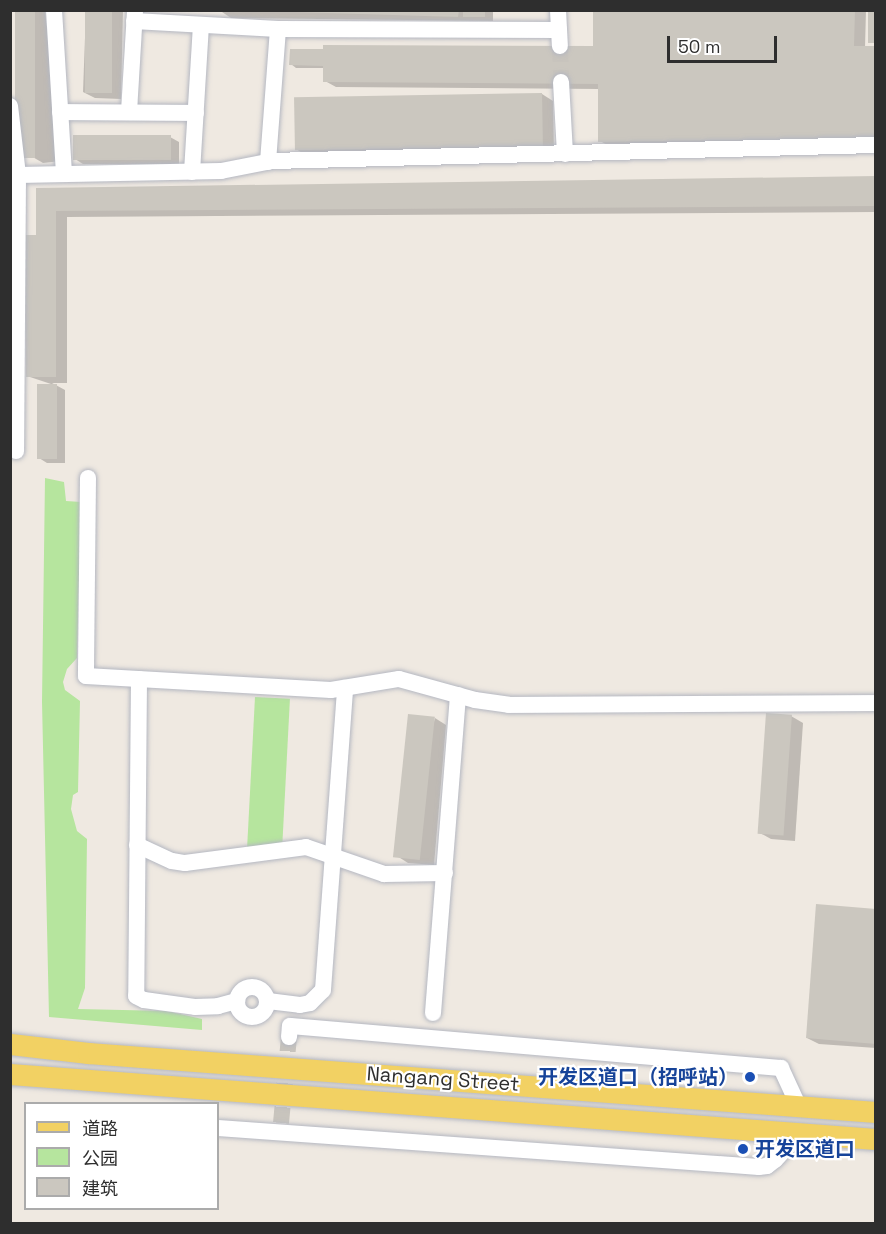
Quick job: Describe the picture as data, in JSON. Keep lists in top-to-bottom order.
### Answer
{
  "streets": {
    "main road": ["Nangang Street"]
  },
  "places": ["开发区道口（招呼站）", "开发区道口"],
  "legend": ["道路", "公园", "建筑"],
  "scale_bar": "50 m"
}
